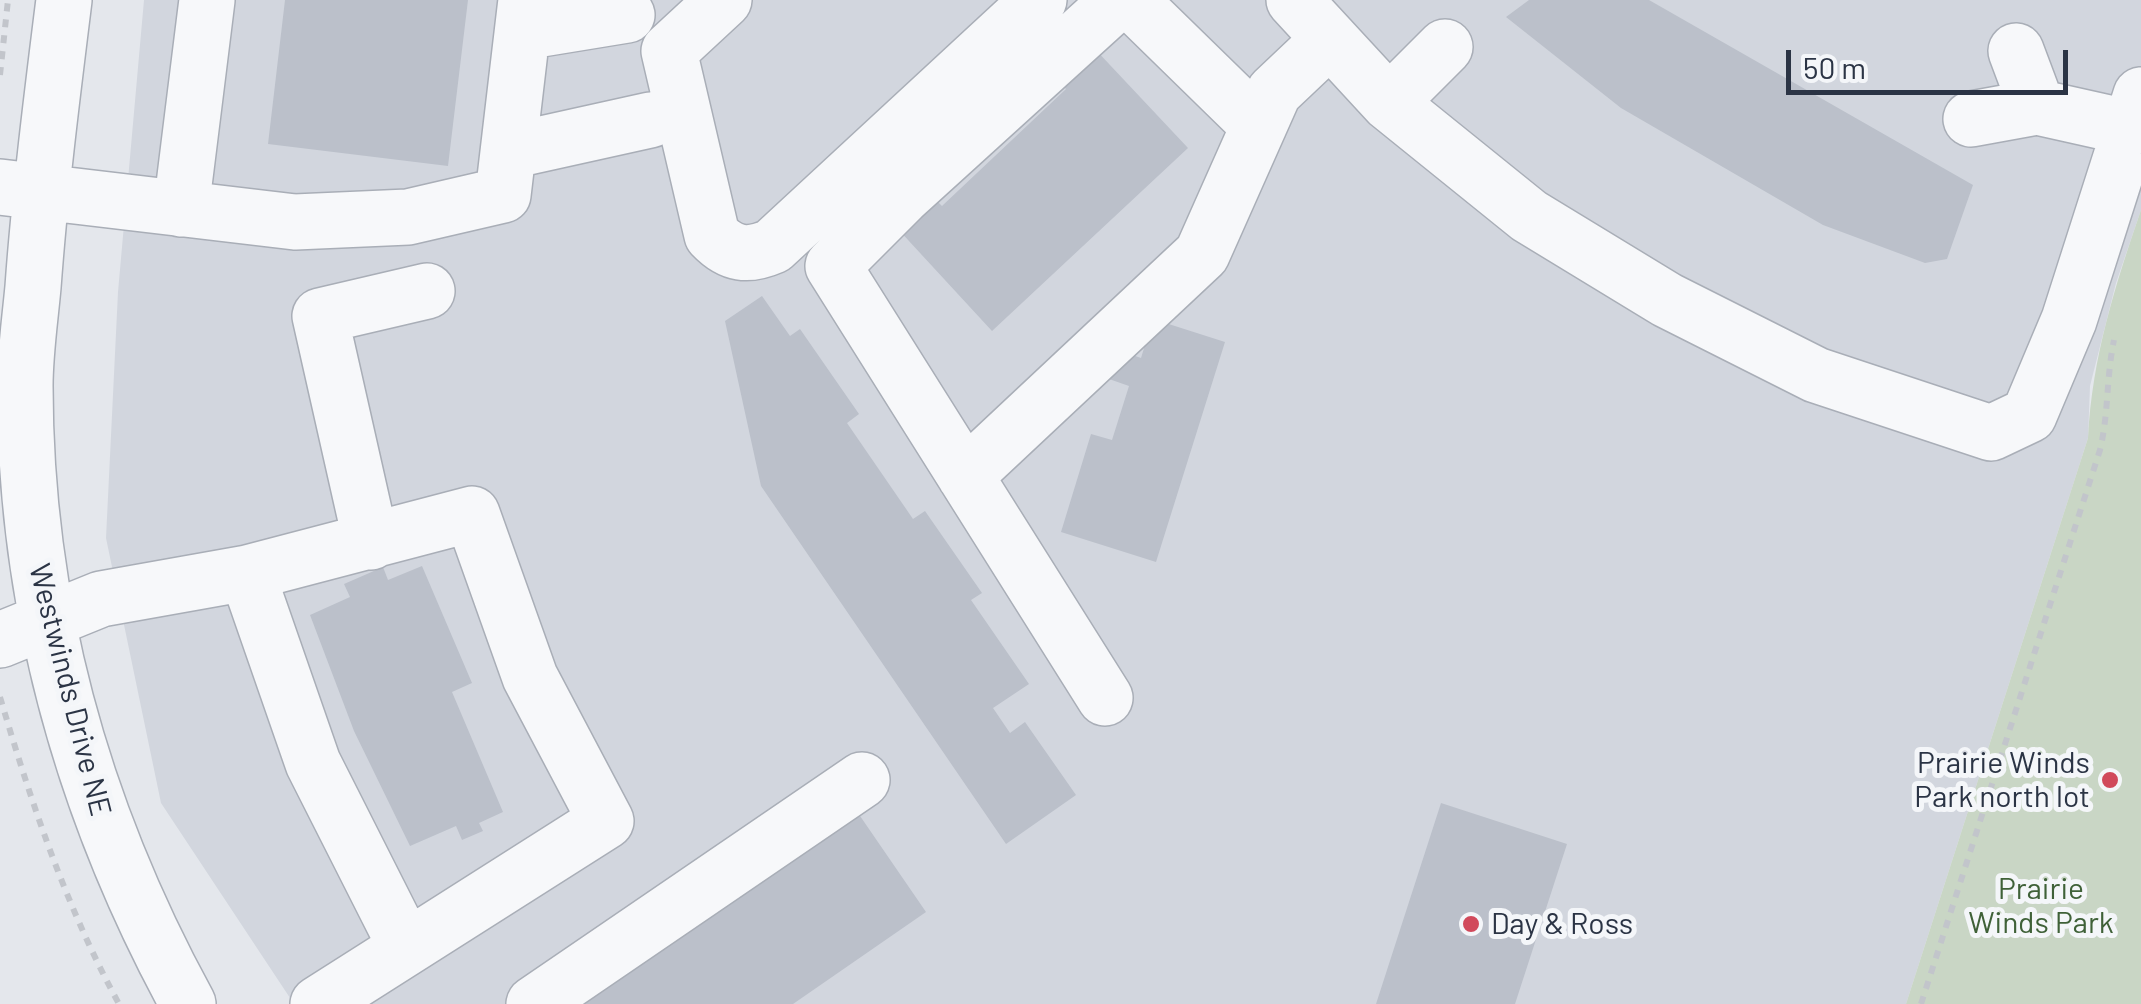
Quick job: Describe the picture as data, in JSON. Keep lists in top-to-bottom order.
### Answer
{
  "streets": {
    "street": ["Westwinds Drive NE"]
  },
  "parks": ["Prairie Winds Park"],
  "places": ["Prairie Winds Park north lot", "Day & Ross"],
  "scale_bar": "50 m"
}
